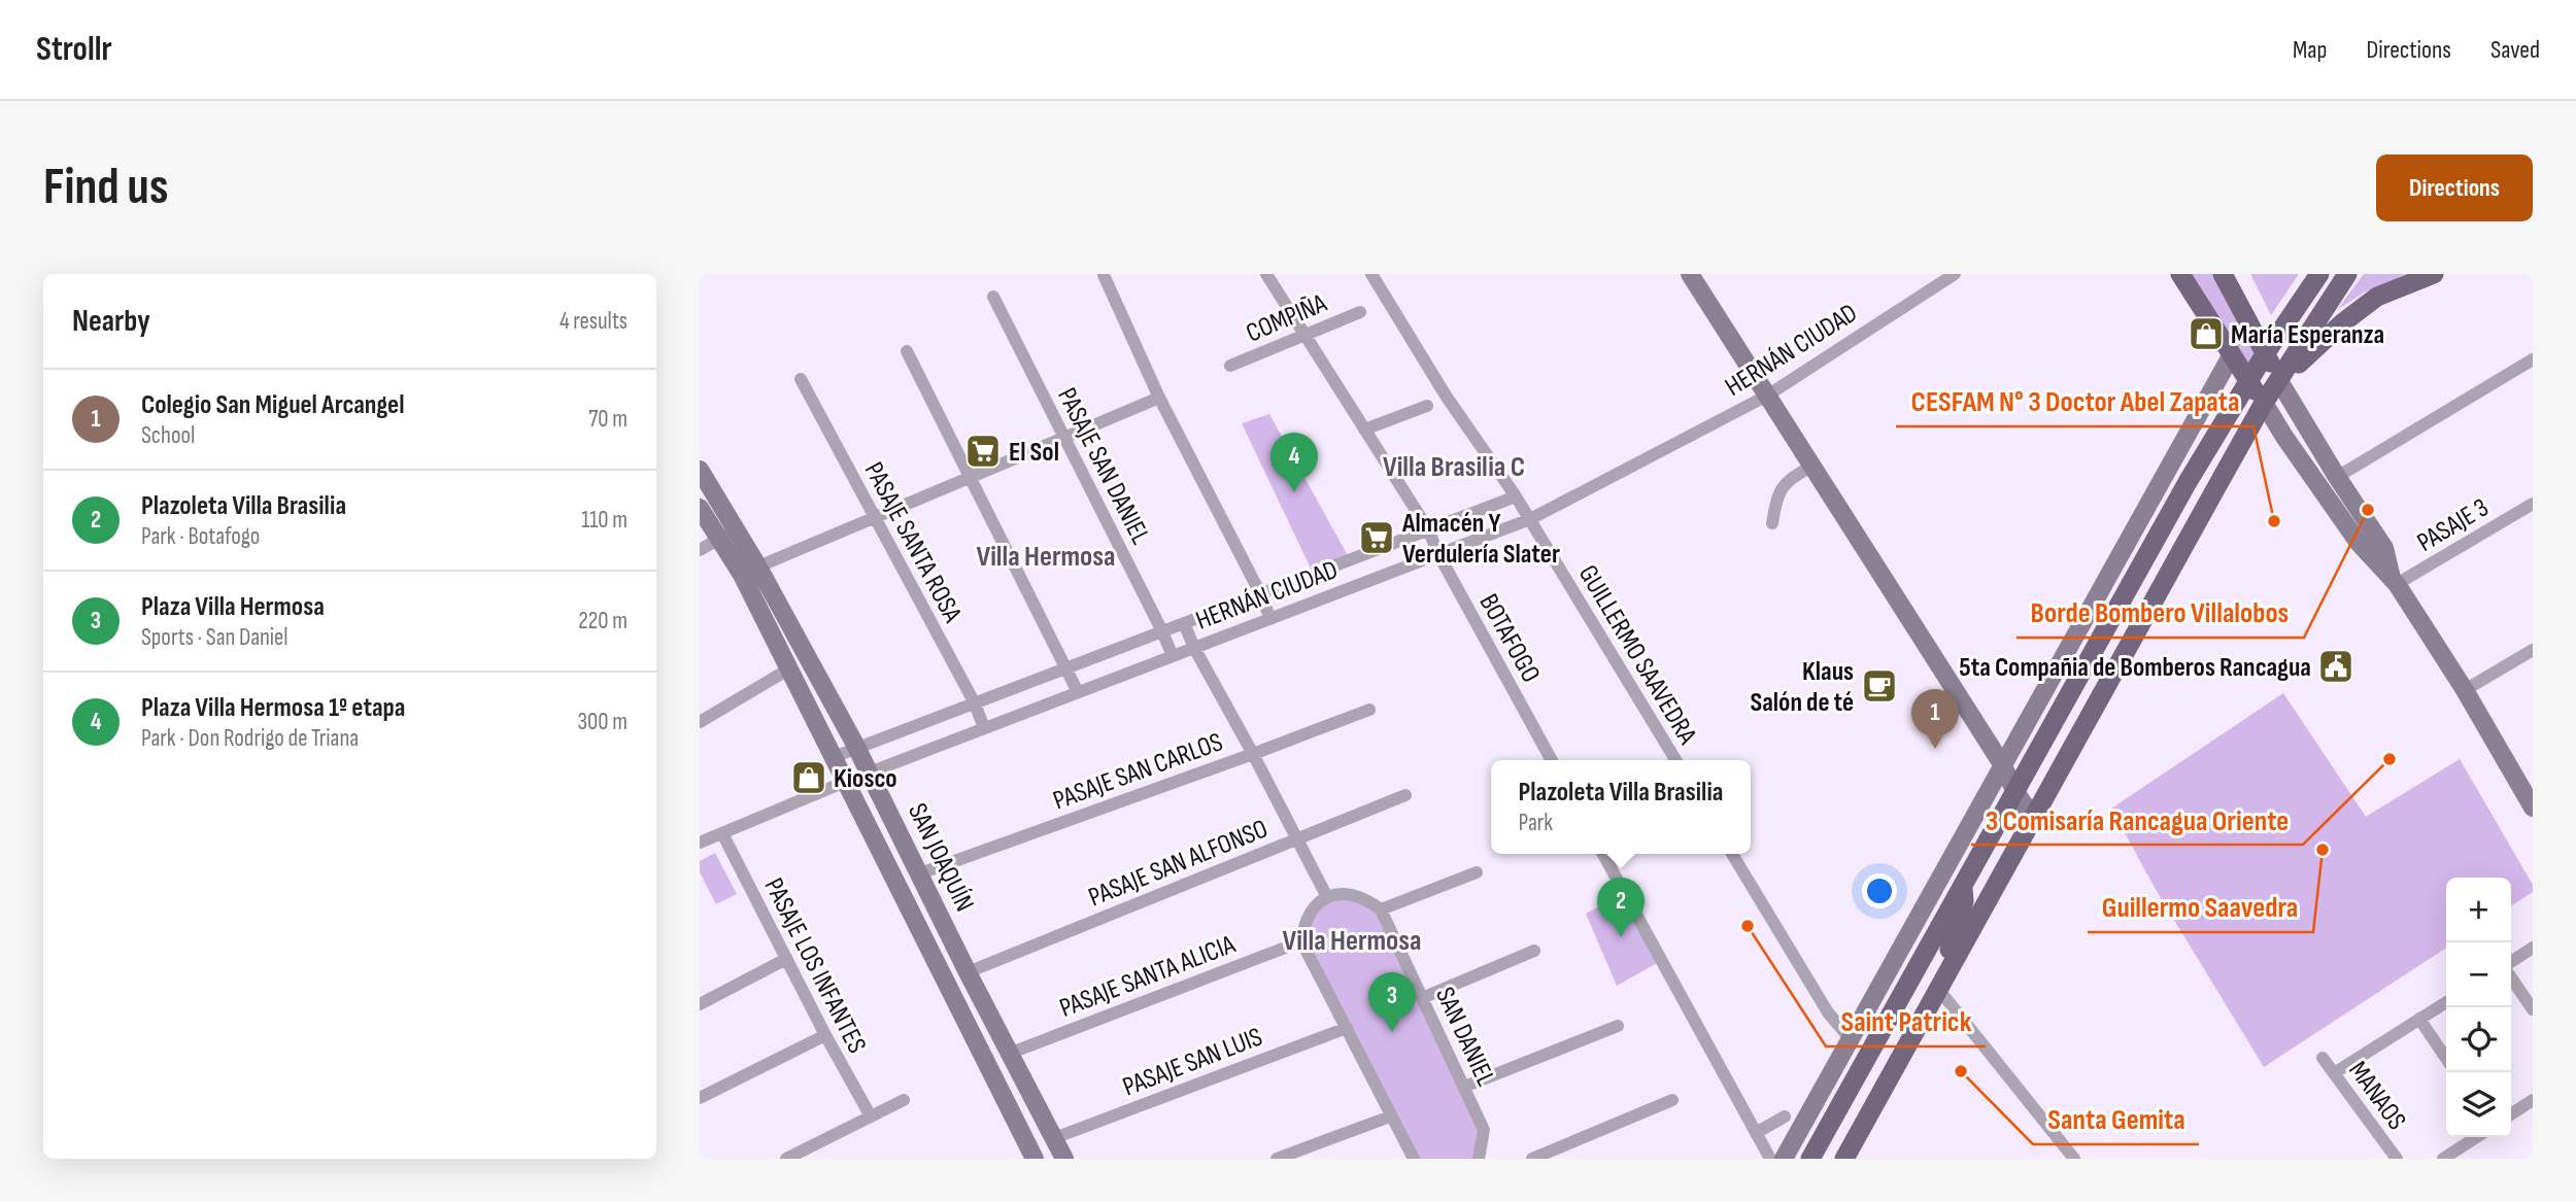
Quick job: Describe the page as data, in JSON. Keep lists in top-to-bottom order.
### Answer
{
  "streets": {
    "street": [
      "COMPIÑA",
      "HERNÁN CIUDAD",
      "PASAJE SAN DANIEL",
      "PASAJE 3",
      "PASAJE SANTA ROSA",
      "BOTAFOGO",
      "GUILLERMO SAAVEDRA",
      "PASAJE SAN CARLOS",
      "SAN JOAQUÍN",
      "PASAJE SAN ALFONSO",
      "PASAJE LOS INFANTES",
      "PASAJE SANTA ALICIA",
      "SAN DANIEL",
      "PASAJE SAN LUIS",
      "MANAOS"
    ]
  },
  "crossings": [
    ["COMPIÑA", "BOTAFOGO"],
    ["HERNÁN CIUDAD", "PASAJE SAN DANIEL"],
    ["HERNÁN CIUDAD", "PASAJE SANTA ROSA"],
    ["HERNÁN CIUDAD", "BOTAFOGO"],
    ["HERNÁN CIUDAD", "GUILLERMO SAAVEDRA"],
    ["HERNÁN CIUDAD", "SAN JOAQUÍN"],
    ["HERNÁN CIUDAD", "PASAJE LOS INFANTES"],
    ["PASAJE SAN CARLOS", "SAN JOAQUÍN"],
    ["SAN JOAQUÍN", "PASAJE SAN ALFONSO"],
    ["SAN JOAQUÍN", "PASAJE SANTA ALICIA"],
    ["SAN JOAQUÍN", "PASAJE SAN LUIS"]
  ],
  "districts": ["Villa Brasilia C", "Villa Hermosa", "Villa Hermosa"],
  "places": {
    "shop": ["María Esperanza", "Kiosco"],
    "supermarket": ["El Sol", "Almacén Y Verdulería Slater"],
    "other": [
      "Borde Bombero Villalobos",
      "CESFAM N° 3 Doctor Abel Zapata",
      "3 Comisaría Rancagua Oriente",
      "Guillermo Saavedra",
      "Saint Patrick",
      "Santa Gemita"
    ],
    "public building": ["5ta Compañia de Bomberos Rancagua"],
    "cafe": ["Klaus Salón de té"]
  },
  "page": {
    "header": "Strollr",
    "nav": ["Map", "Directions", "Saved"],
    "buttons": "Directions",
    "title": "Find us",
    "heading": ["Nearby", "4 results"],
    "list": [
      {
        "mark": "1",
        "name": "Colegio San Miguel Arcangel",
        "note": "School",
        "value": "70 m"
      },
      {
        "mark": "2",
        "name": "Plazoleta Villa Brasilia",
        "note": "Park · Botafogo",
        "value": "110 m"
      },
      {
        "mark": "3",
        "name": "Plaza Villa Hermosa",
        "note": "Sports · San Daniel",
        "value": "220 m"
      },
      {
        "mark": "4",
        "name": "Plaza Villa Hermosa 1º etapa",
        "note": "Park · Don Rodrigo de Triana",
        "value": "300 m"
      }
    ],
    "pins": [
      "4",
      "1",
      "2",
      "3"
    ],
    "popup": ["Plazoleta Villa Brasilia", "Park"],
    "map_buttons": ["+", "−"]
  }
}
